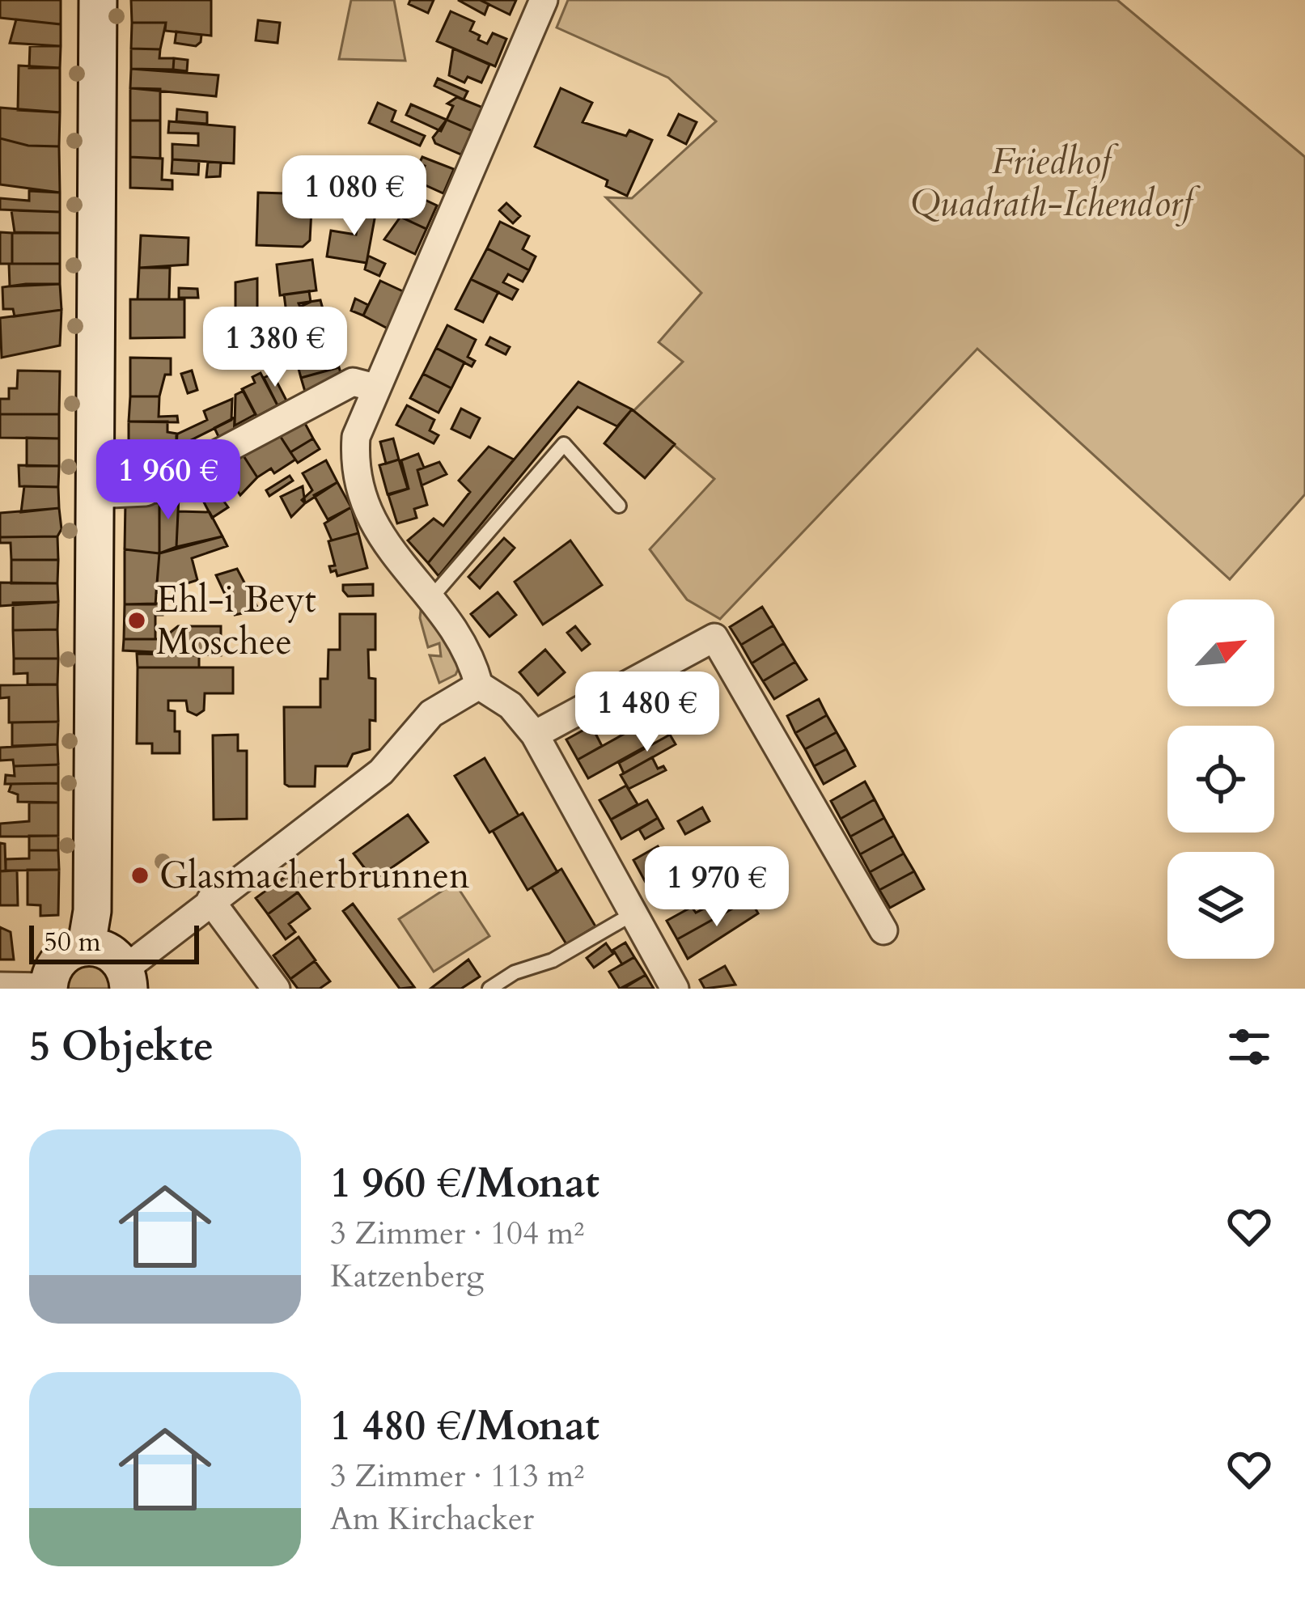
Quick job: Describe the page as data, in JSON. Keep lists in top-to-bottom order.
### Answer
{
  "parks": ["Friedhof Quadrath-Ichendorf"],
  "places": ["Ehl-i Beyt Moschee", "Glasmacherbrunnen"],
  "scale_bar": "50 m",
  "north": "top right",
  "page": {
    "price": [
      "1 080 €",
      "1 380 €",
      "1 960 €",
      "1 480 €",
      "1 970 €"
    ],
    "scale": "50 m",
    "heading": "5 Objekte",
    "list": [
      {
        "name": "1 960 €/Monat",
        "note": "3 Zimmer · 104 m² · Katzenberg"
      },
      {
        "name": "1 480 €/Monat",
        "note": "3 Zimmer · 113 m² · Am Kirchacker"
      }
    ]
  }
}
